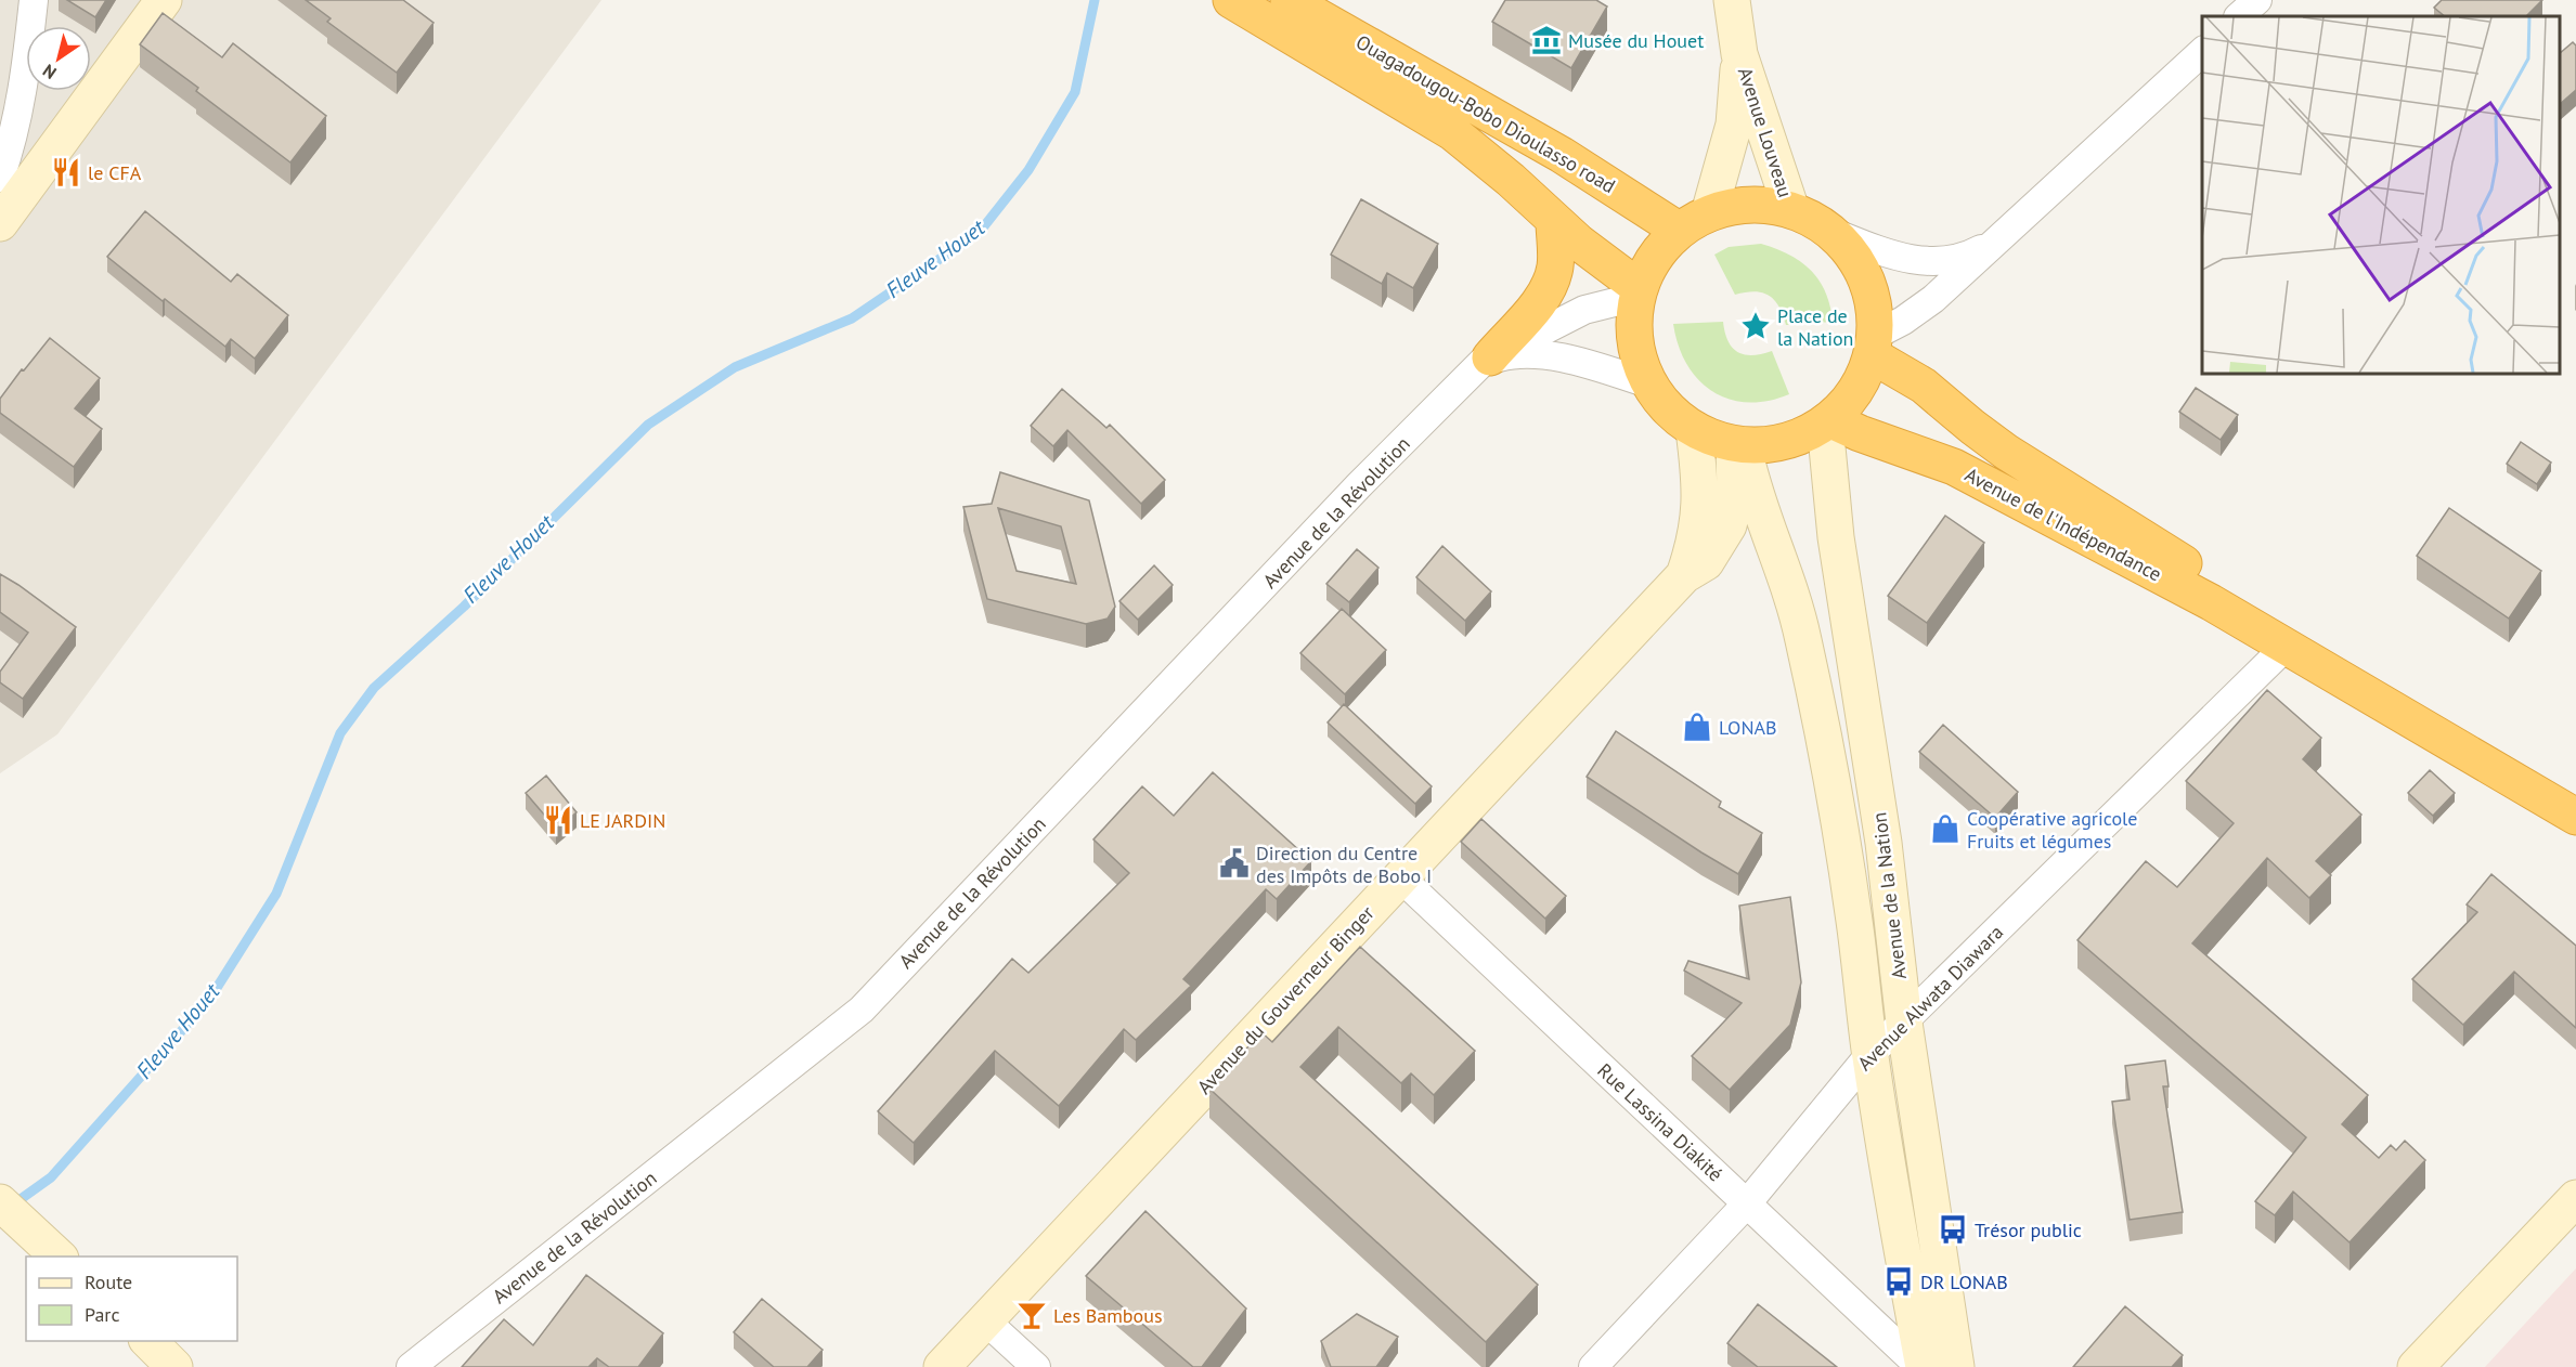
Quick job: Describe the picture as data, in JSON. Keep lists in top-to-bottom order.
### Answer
{
  "streets": {
    "highway": ["Ouagadougou-Bobo Dioulasso road", "Avenue de l'Indépendance"],
    "main road": ["Avenue Louveau", "Avenue de la Nation", "Avenue du Gouverneur Binger"],
    "street": ["Avenue de la Révolution", "Avenue Alwata Diawara", "Rue Lassina Diakité"]
  },
  "crossings": [
    ["Ouagadougou-Bobo Dioulasso road", "Avenue Louveau"],
    ["Ouagadougou-Bobo Dioulasso road", "Avenue de la Révolution"],
    ["Avenue de l'Indépendance", "Avenue de la Nation"],
    ["Avenue de l'Indépendance", "Avenue Alwata Diawara"],
    ["Avenue de la Nation", "Avenue Alwata Diawara"],
    ["Avenue de la Nation", "Avenue du Gouverneur Binger"],
    ["Avenue de la Nation", "Rue Lassina Diakité"],
    ["Avenue Alwata Diawara", "Rue Lassina Diakité"],
    ["Avenue du Gouverneur Binger", "Rue Lassina Diakité"]
  ],
  "water": ["Fleuve Houet"],
  "places": {
    "museum": ["Musée du Houet"],
    "restaurant": ["le CFA", "LE JARDIN"],
    "place": ["Place de la Nation"],
    "shop": ["LONAB", "Coopérative agricole Fruits et légumes"],
    "public building": ["Direction du Centre des Impôts de Bobo I"],
    "bus stop": ["Trésor public", "DR LONAB"],
    "bar": ["Les Bambous"]
  },
  "legend": ["Route", "Parc"],
  "north": "bottom left"
}
